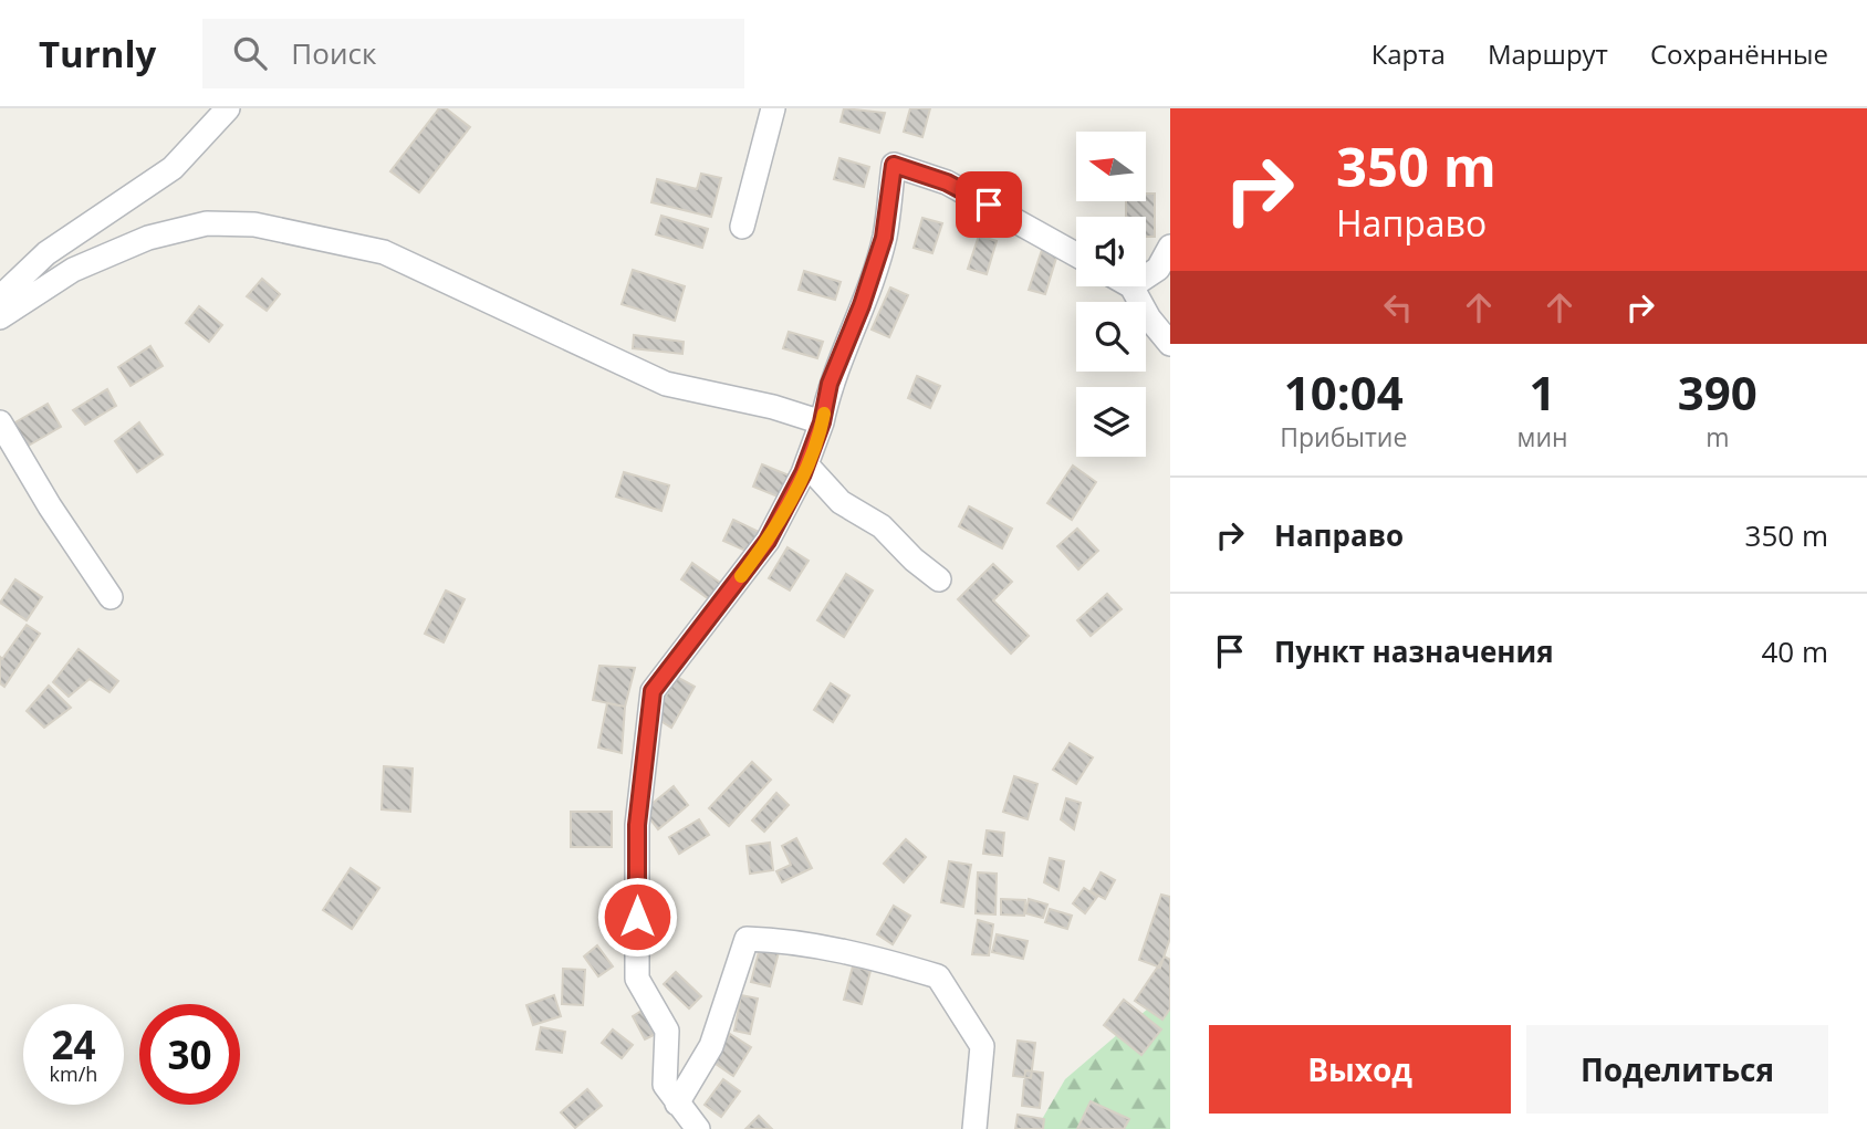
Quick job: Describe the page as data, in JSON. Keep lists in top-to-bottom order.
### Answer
{
  "north": "left",
  "page": {
    "header": "Turnly",
    "search": "Поиск",
    "nav": ["Карта", "Маршрут", "Сохранённые"],
    "turn": ["350 m", "Направо"],
    "eta": [
      "10:04",
      "Прибытие",
      "1",
      "мин",
      "390",
      "m"
    ],
    "list": [
      {
        "name": "Направо",
        "value": "350 m"
      },
      {
        "name": "Пункт назначения",
        "value": "40 m"
      }
    ],
    "speed": "24 km/h",
    "limit": "30",
    "buttons": ["Выход", "Поделиться"]
  }
}
